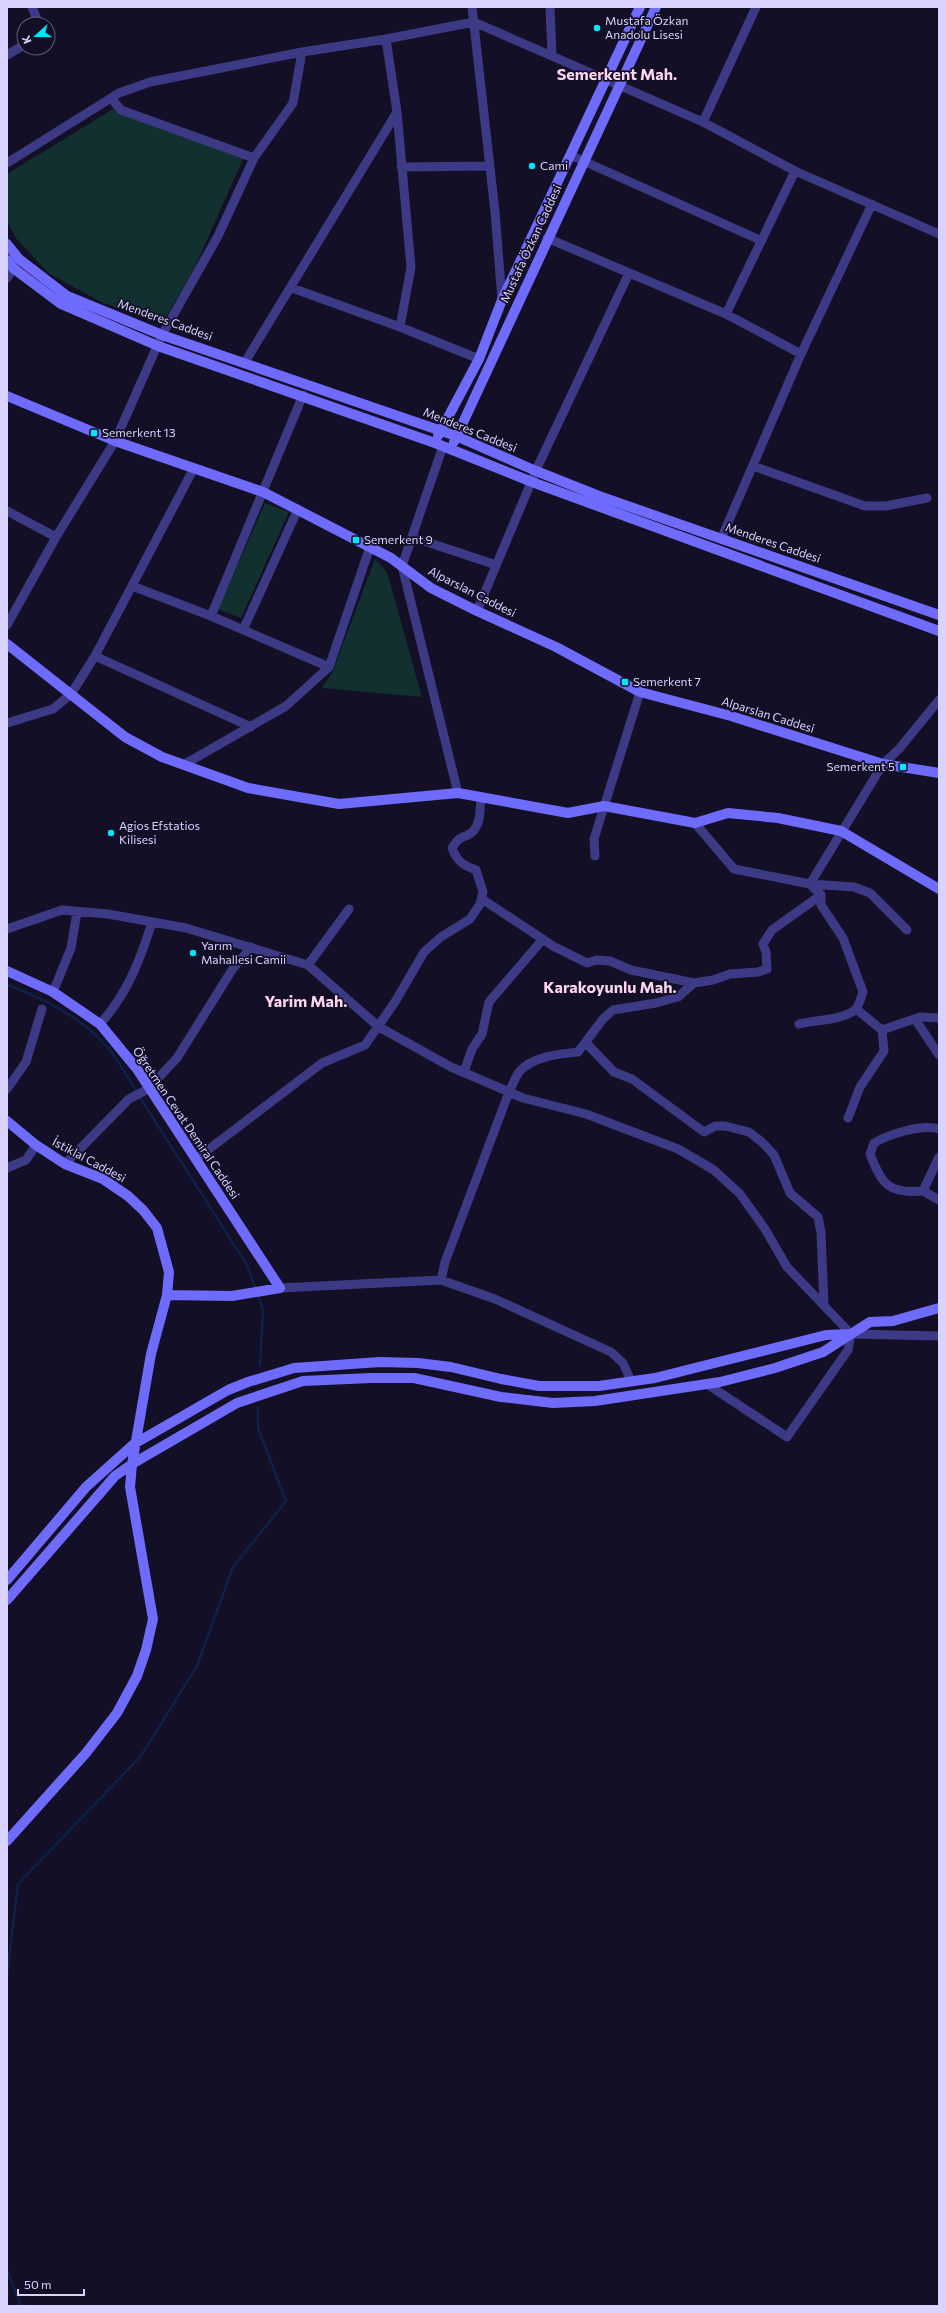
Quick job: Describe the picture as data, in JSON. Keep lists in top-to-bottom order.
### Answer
{
  "streets": {
    "main road": [
      "Mustafa Özkan Caddesi",
      "Menderes Caddesi",
      "Alparslan Caddesi",
      "Öğretmen Cevat Demiral Caddesi",
      "İstiklal Caddesi"
    ]
  },
  "crossings": [
    ["Mustafa Özkan Caddesi", "Menderes Caddesi"]
  ],
  "districts": ["Semerkent Mah.", "Karakoyunlu Mah.", "Yarim Mah."],
  "places": {
    "other": [
      "Mustafa Özkan Anadolu Lisesi",
      "Cami",
      "Agios Efstatios Kilisesi",
      "Yarım Mahallesi Camii"
    ],
    "transit": [
      "Semerkent 13",
      "Semerkent 9",
      "Semerkent 7",
      "Semerkent 5"
    ]
  },
  "scale_bar": "50 m",
  "north": "left"
}
